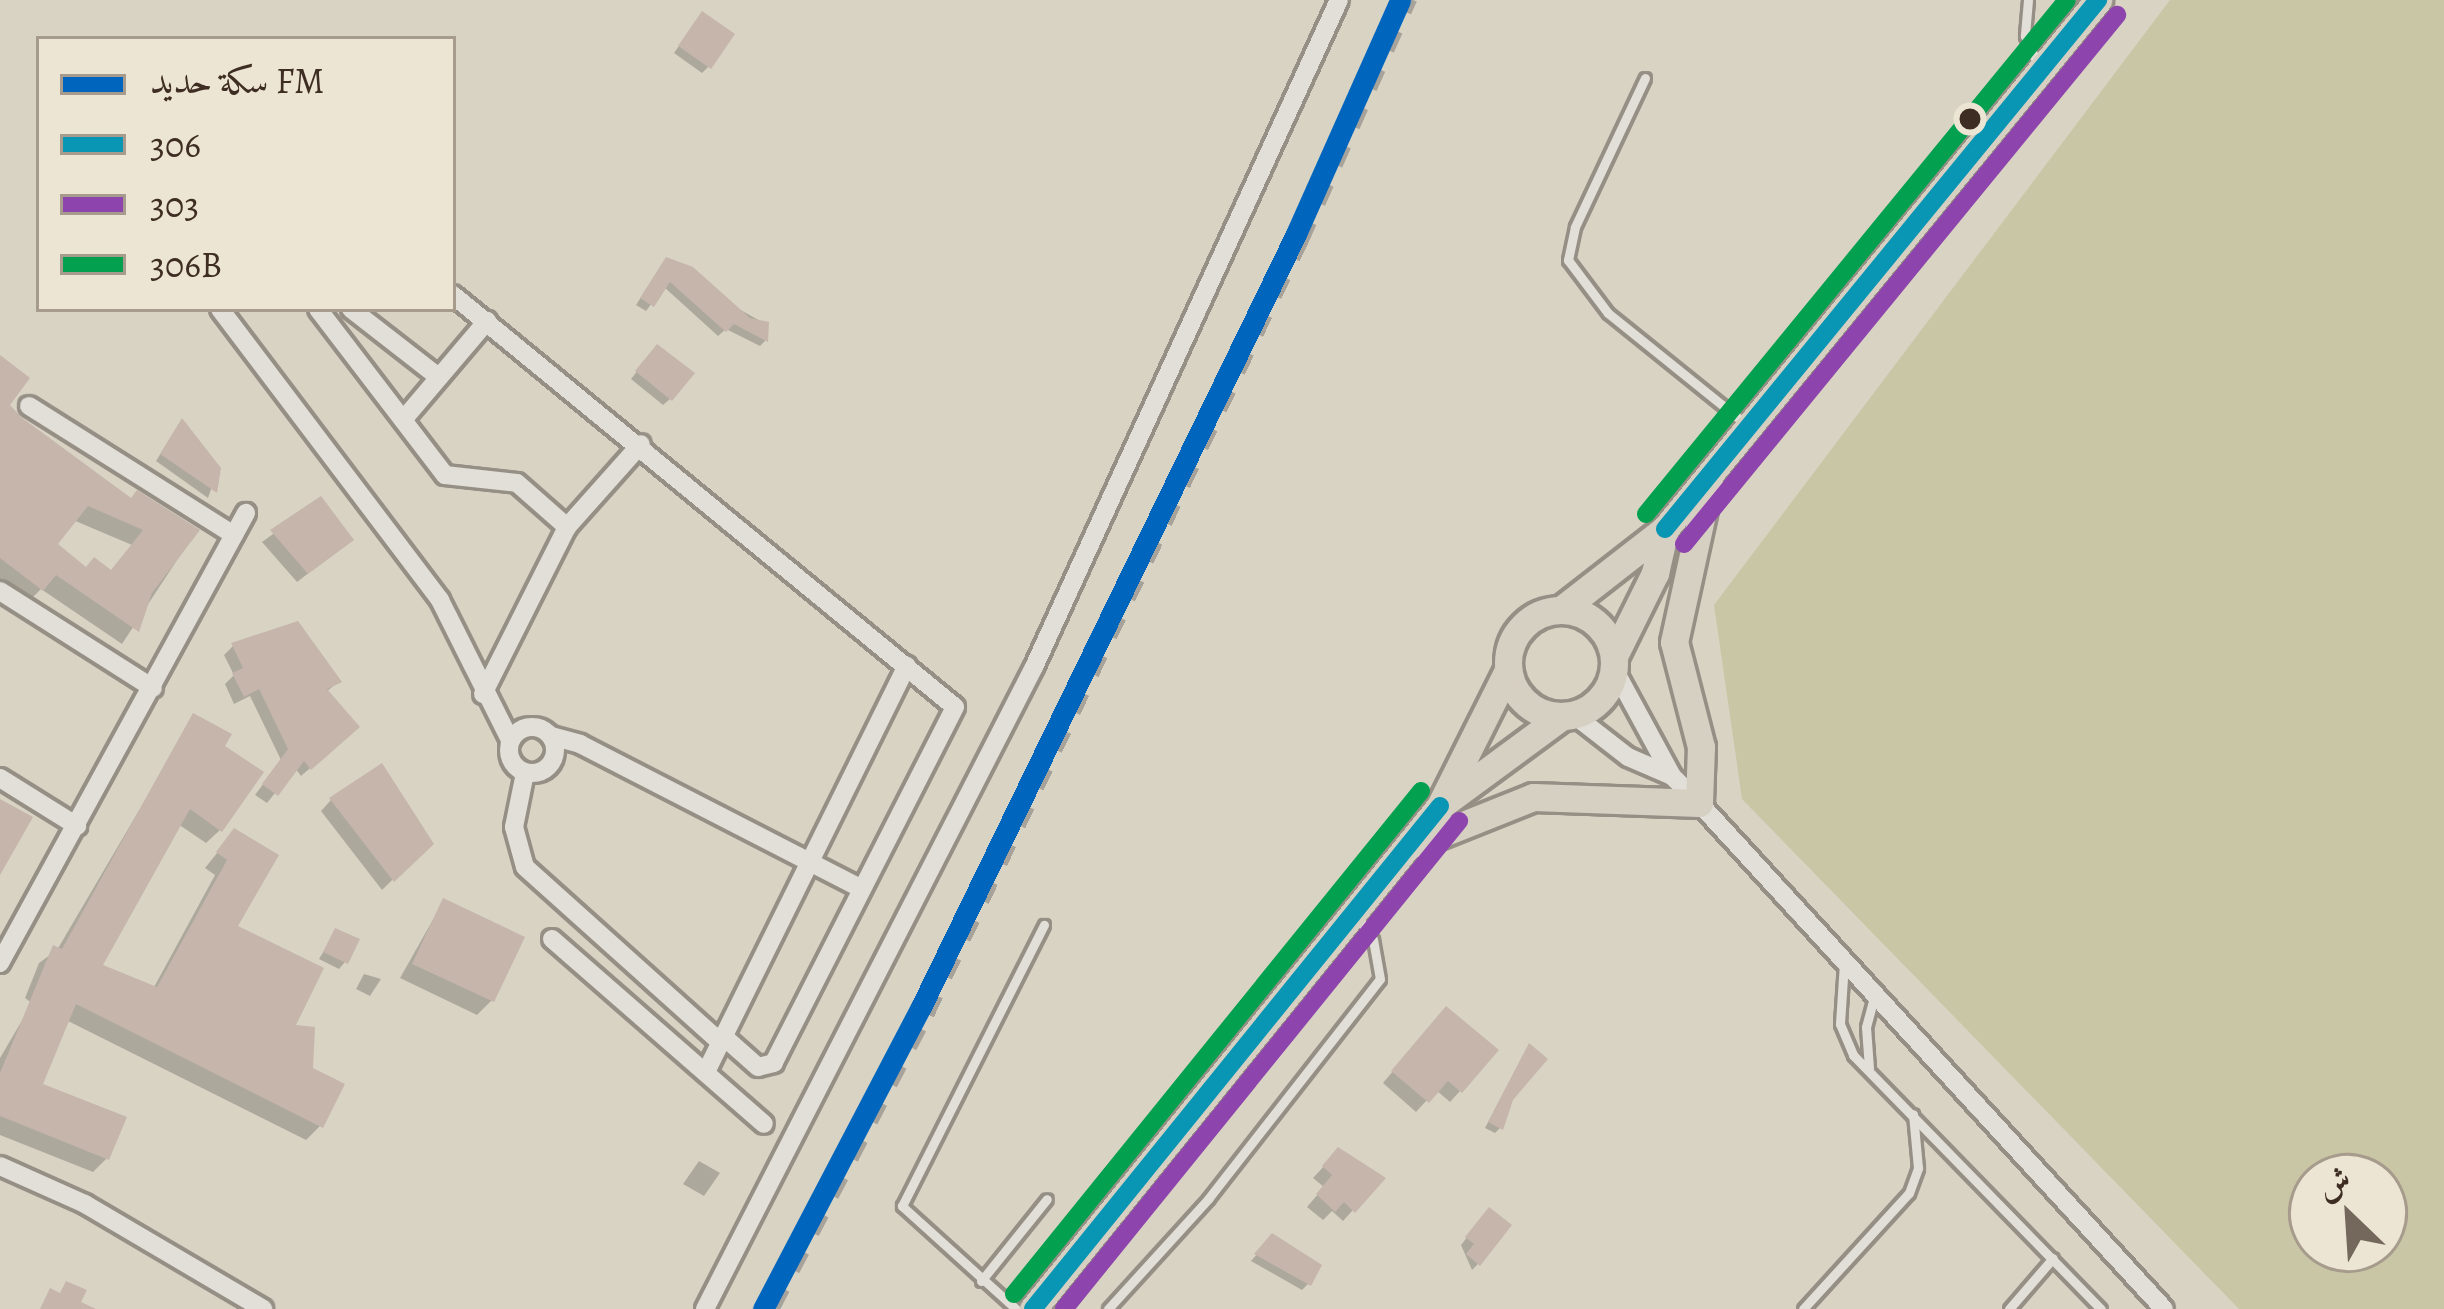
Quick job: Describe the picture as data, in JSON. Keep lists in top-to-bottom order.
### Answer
{
  "lines": [
    "rail line FM",
    "transit line 306",
    "transit line 306B",
    "transit line 303"
  ],
  "legend": [
    "سكة حديد FM",
    "306",
    "303",
    "306B"
  ],
  "north": "top left"
}
